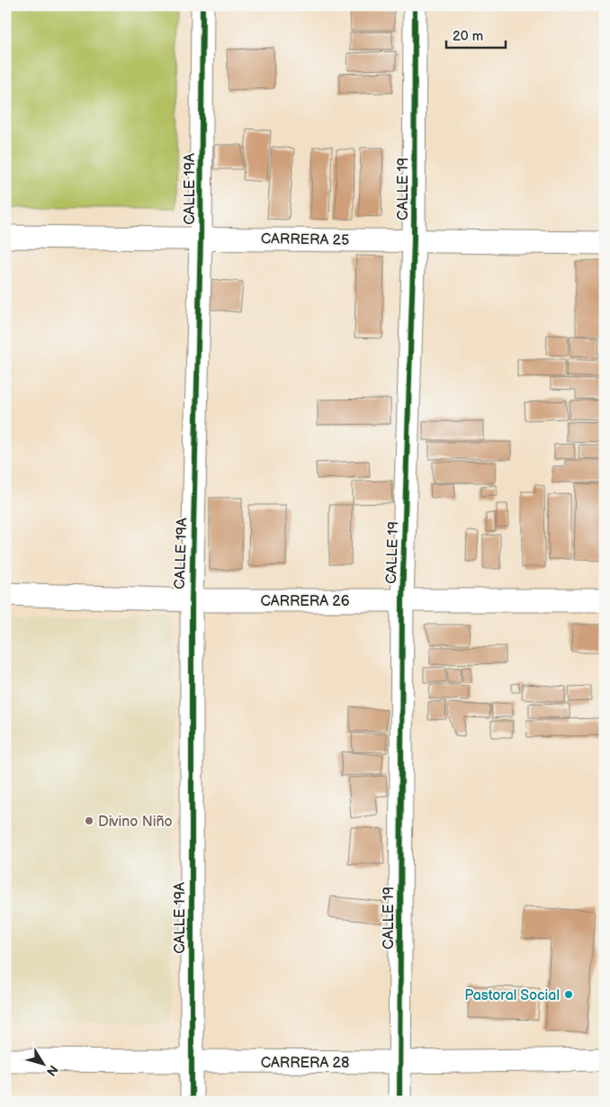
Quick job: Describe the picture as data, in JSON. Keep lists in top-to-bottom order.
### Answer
{
  "streets": {
    "street": [
      "CALLE 19A",
      "CALLE 19",
      "CARRERA 25",
      "CARRERA 26",
      "CARRERA 28"
    ]
  },
  "crossings": [
    ["CALLE 19A", "CARRERA 25"],
    ["CALLE 19A", "CARRERA 26"],
    ["CALLE 19A", "CARRERA 28"],
    ["CALLE 19", "CARRERA 25"],
    ["CALLE 19", "CARRERA 26"],
    ["CALLE 19", "CARRERA 28"]
  ],
  "places": ["Divino Niño", "Pastoral Social"],
  "scale_bar": "20 m",
  "north": "bottom right"
}
